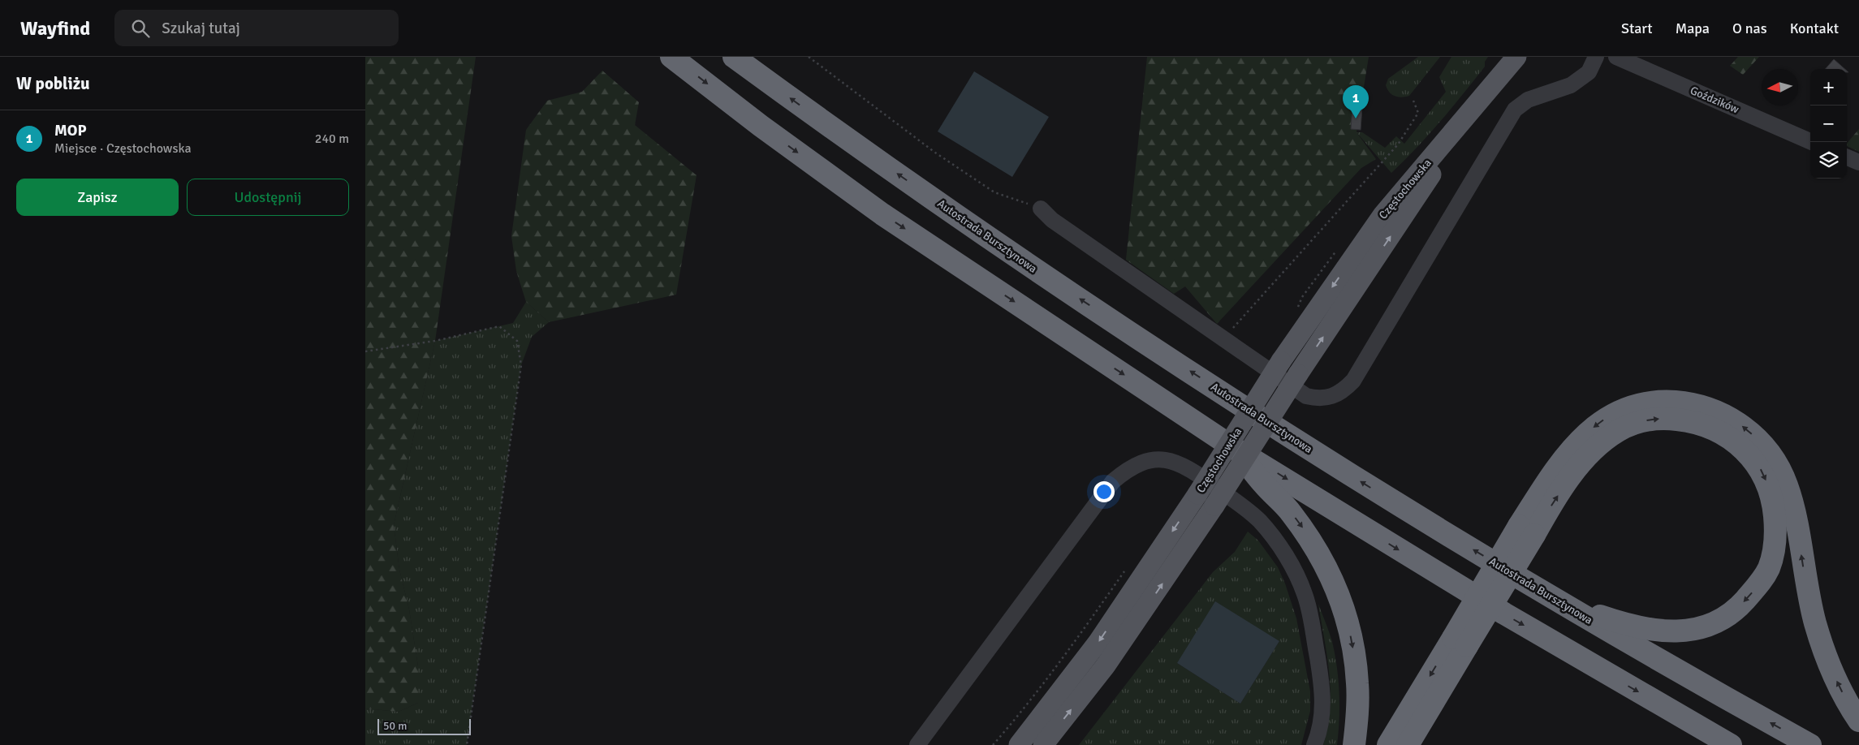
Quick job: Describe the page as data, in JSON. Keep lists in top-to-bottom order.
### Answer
{
  "streets": {
    "highway": ["Autostrada Bursztynowa"],
    "main road": ["Częstochowska"],
    "street": ["Goździków"]
  },
  "scale_bar": "50 m",
  "north": "left",
  "page": {
    "header": "Wayfind",
    "search": "Szukaj tutaj",
    "nav": [
      "Start",
      "Mapa",
      "O nas",
      "Kontakt"
    ],
    "heading": "W pobliżu",
    "map_buttons": ["+", "−"],
    "pins": "1",
    "list": [
      {
        "mark": "1",
        "name": "MOP",
        "note": "Miejsce · Częstochowska",
        "value": "240 m"
      }
    ],
    "buttons": ["Zapisz", "Udostępnij"],
    "scale": "50 m"
  }
}
